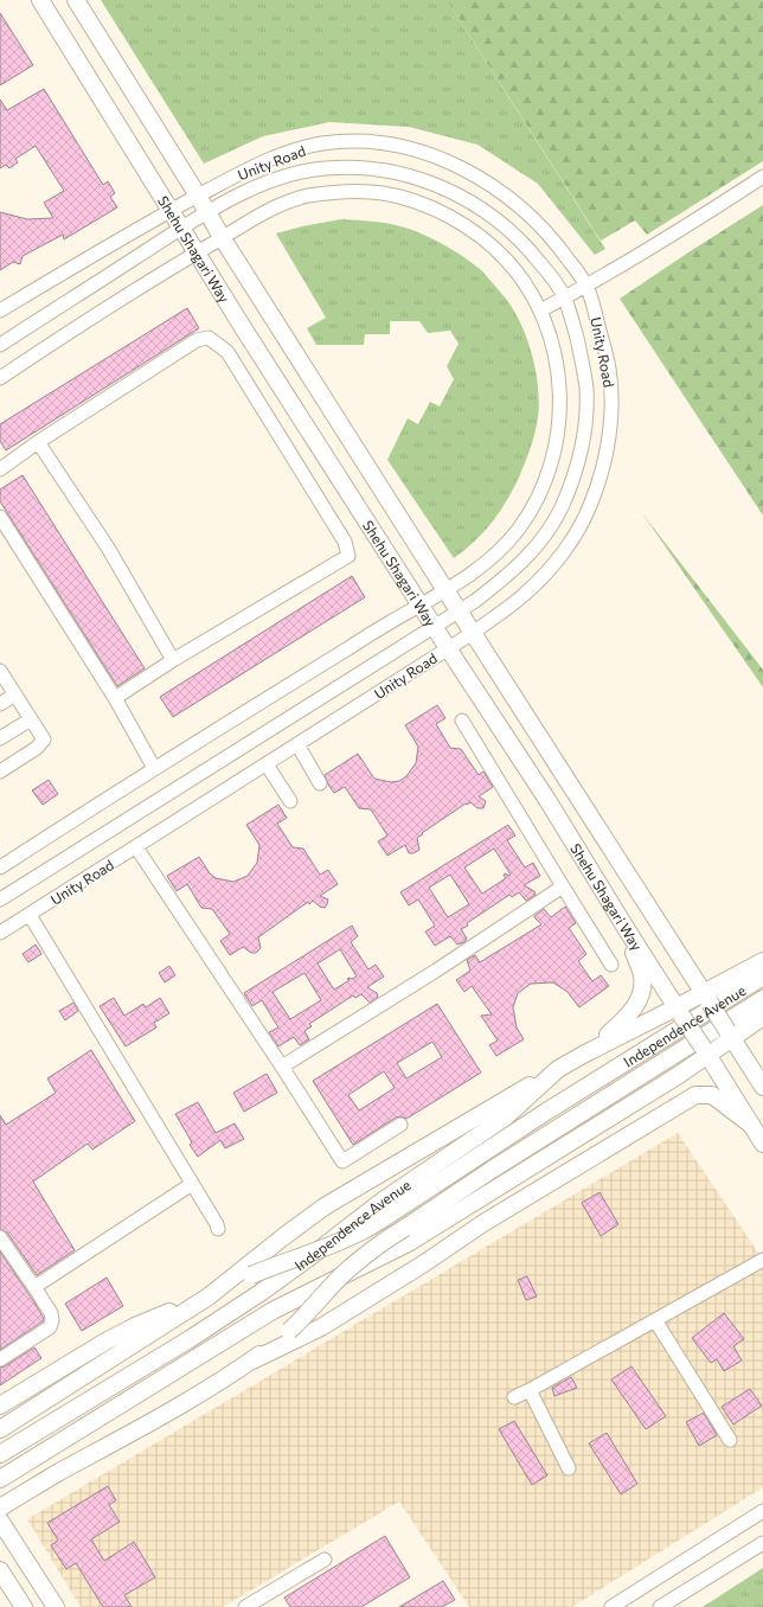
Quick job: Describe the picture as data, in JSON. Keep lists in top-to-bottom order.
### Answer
{
  "streets": {
    "main road": ["Shehu Shagari Way", "Independence Avenue"],
    "street": ["Unity Road"]
  },
  "crossings": [
    ["Unity Road", "Shehu Shagari Way"],
    ["Shehu Shagari Way", "Independence Avenue"]
  ]
}
